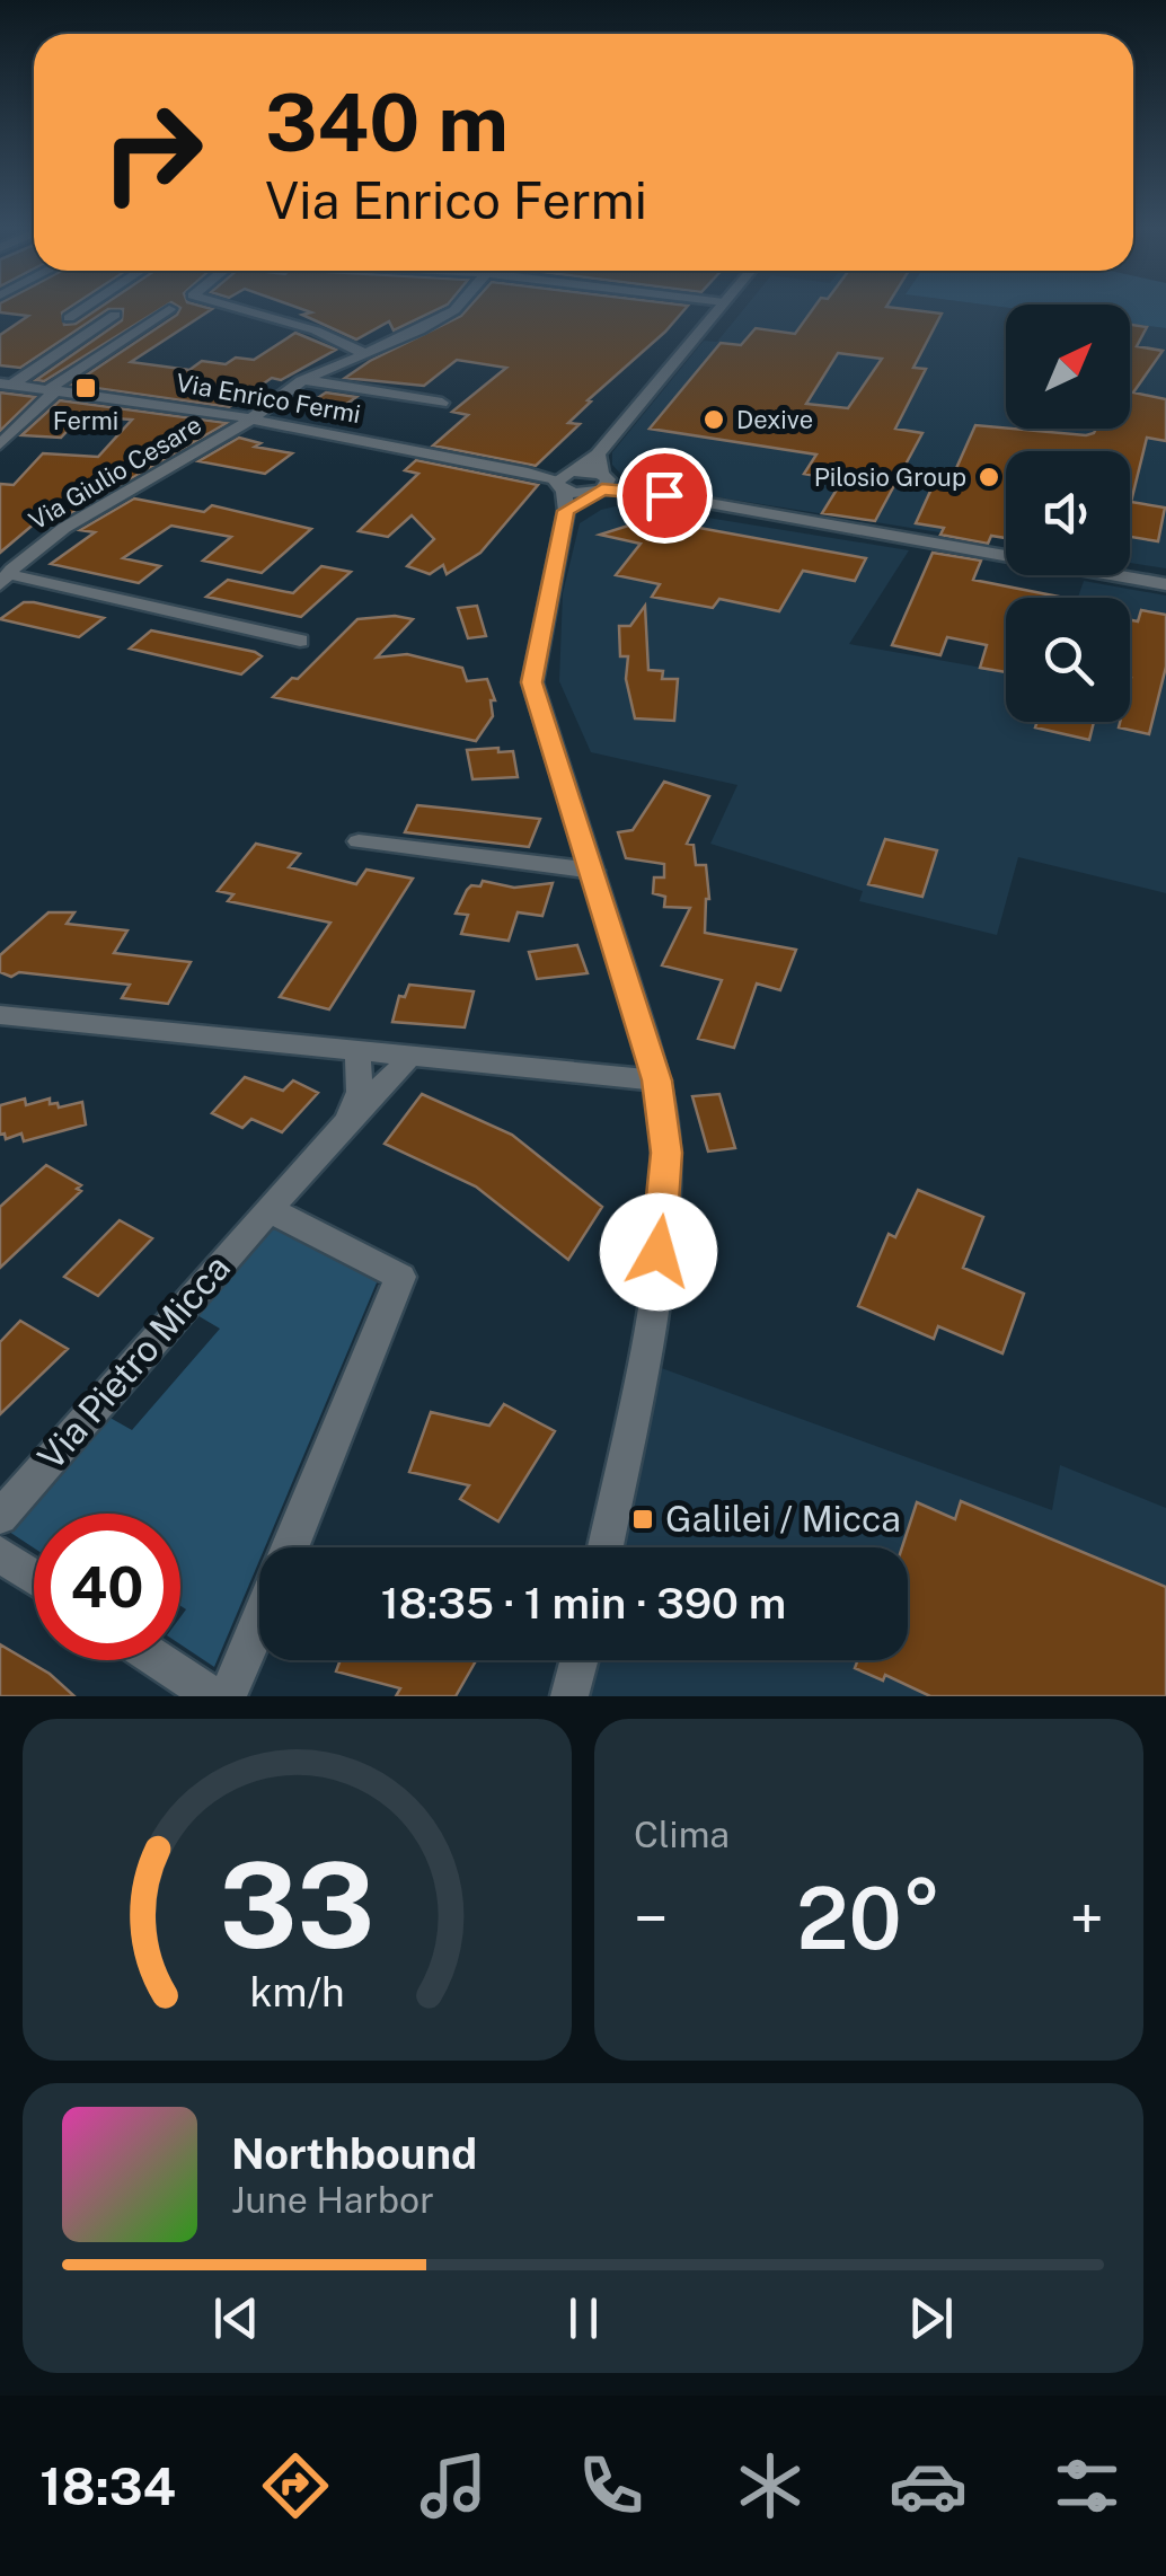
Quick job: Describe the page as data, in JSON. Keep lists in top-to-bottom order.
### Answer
{
  "streets": {
    "street": ["Via Enrico Fermi", "Via Giulio Cesare", "Via Pietro Micca"]
  },
  "crossings": [
    ["Via Enrico Fermi", "Via Giulio Cesare"]
  ],
  "places": {
    "transit": ["Fermi", "Galilei / Micca"],
    "other": ["Dexive", "Pilosio Group"]
  },
  "north": "top right",
  "page": {
    "turn": ["340 m", "Via Enrico Fermi"],
    "limit": "40",
    "trip": "18:35 · 1 min · 390 m",
    "tile": "Clima",
    "heat": ["−", "20°", "+"],
    "song": ["Northbound", "June Harbor"],
    "tabs": "18:34",
    "gauge": ["33", "km/h"]
  }
}
